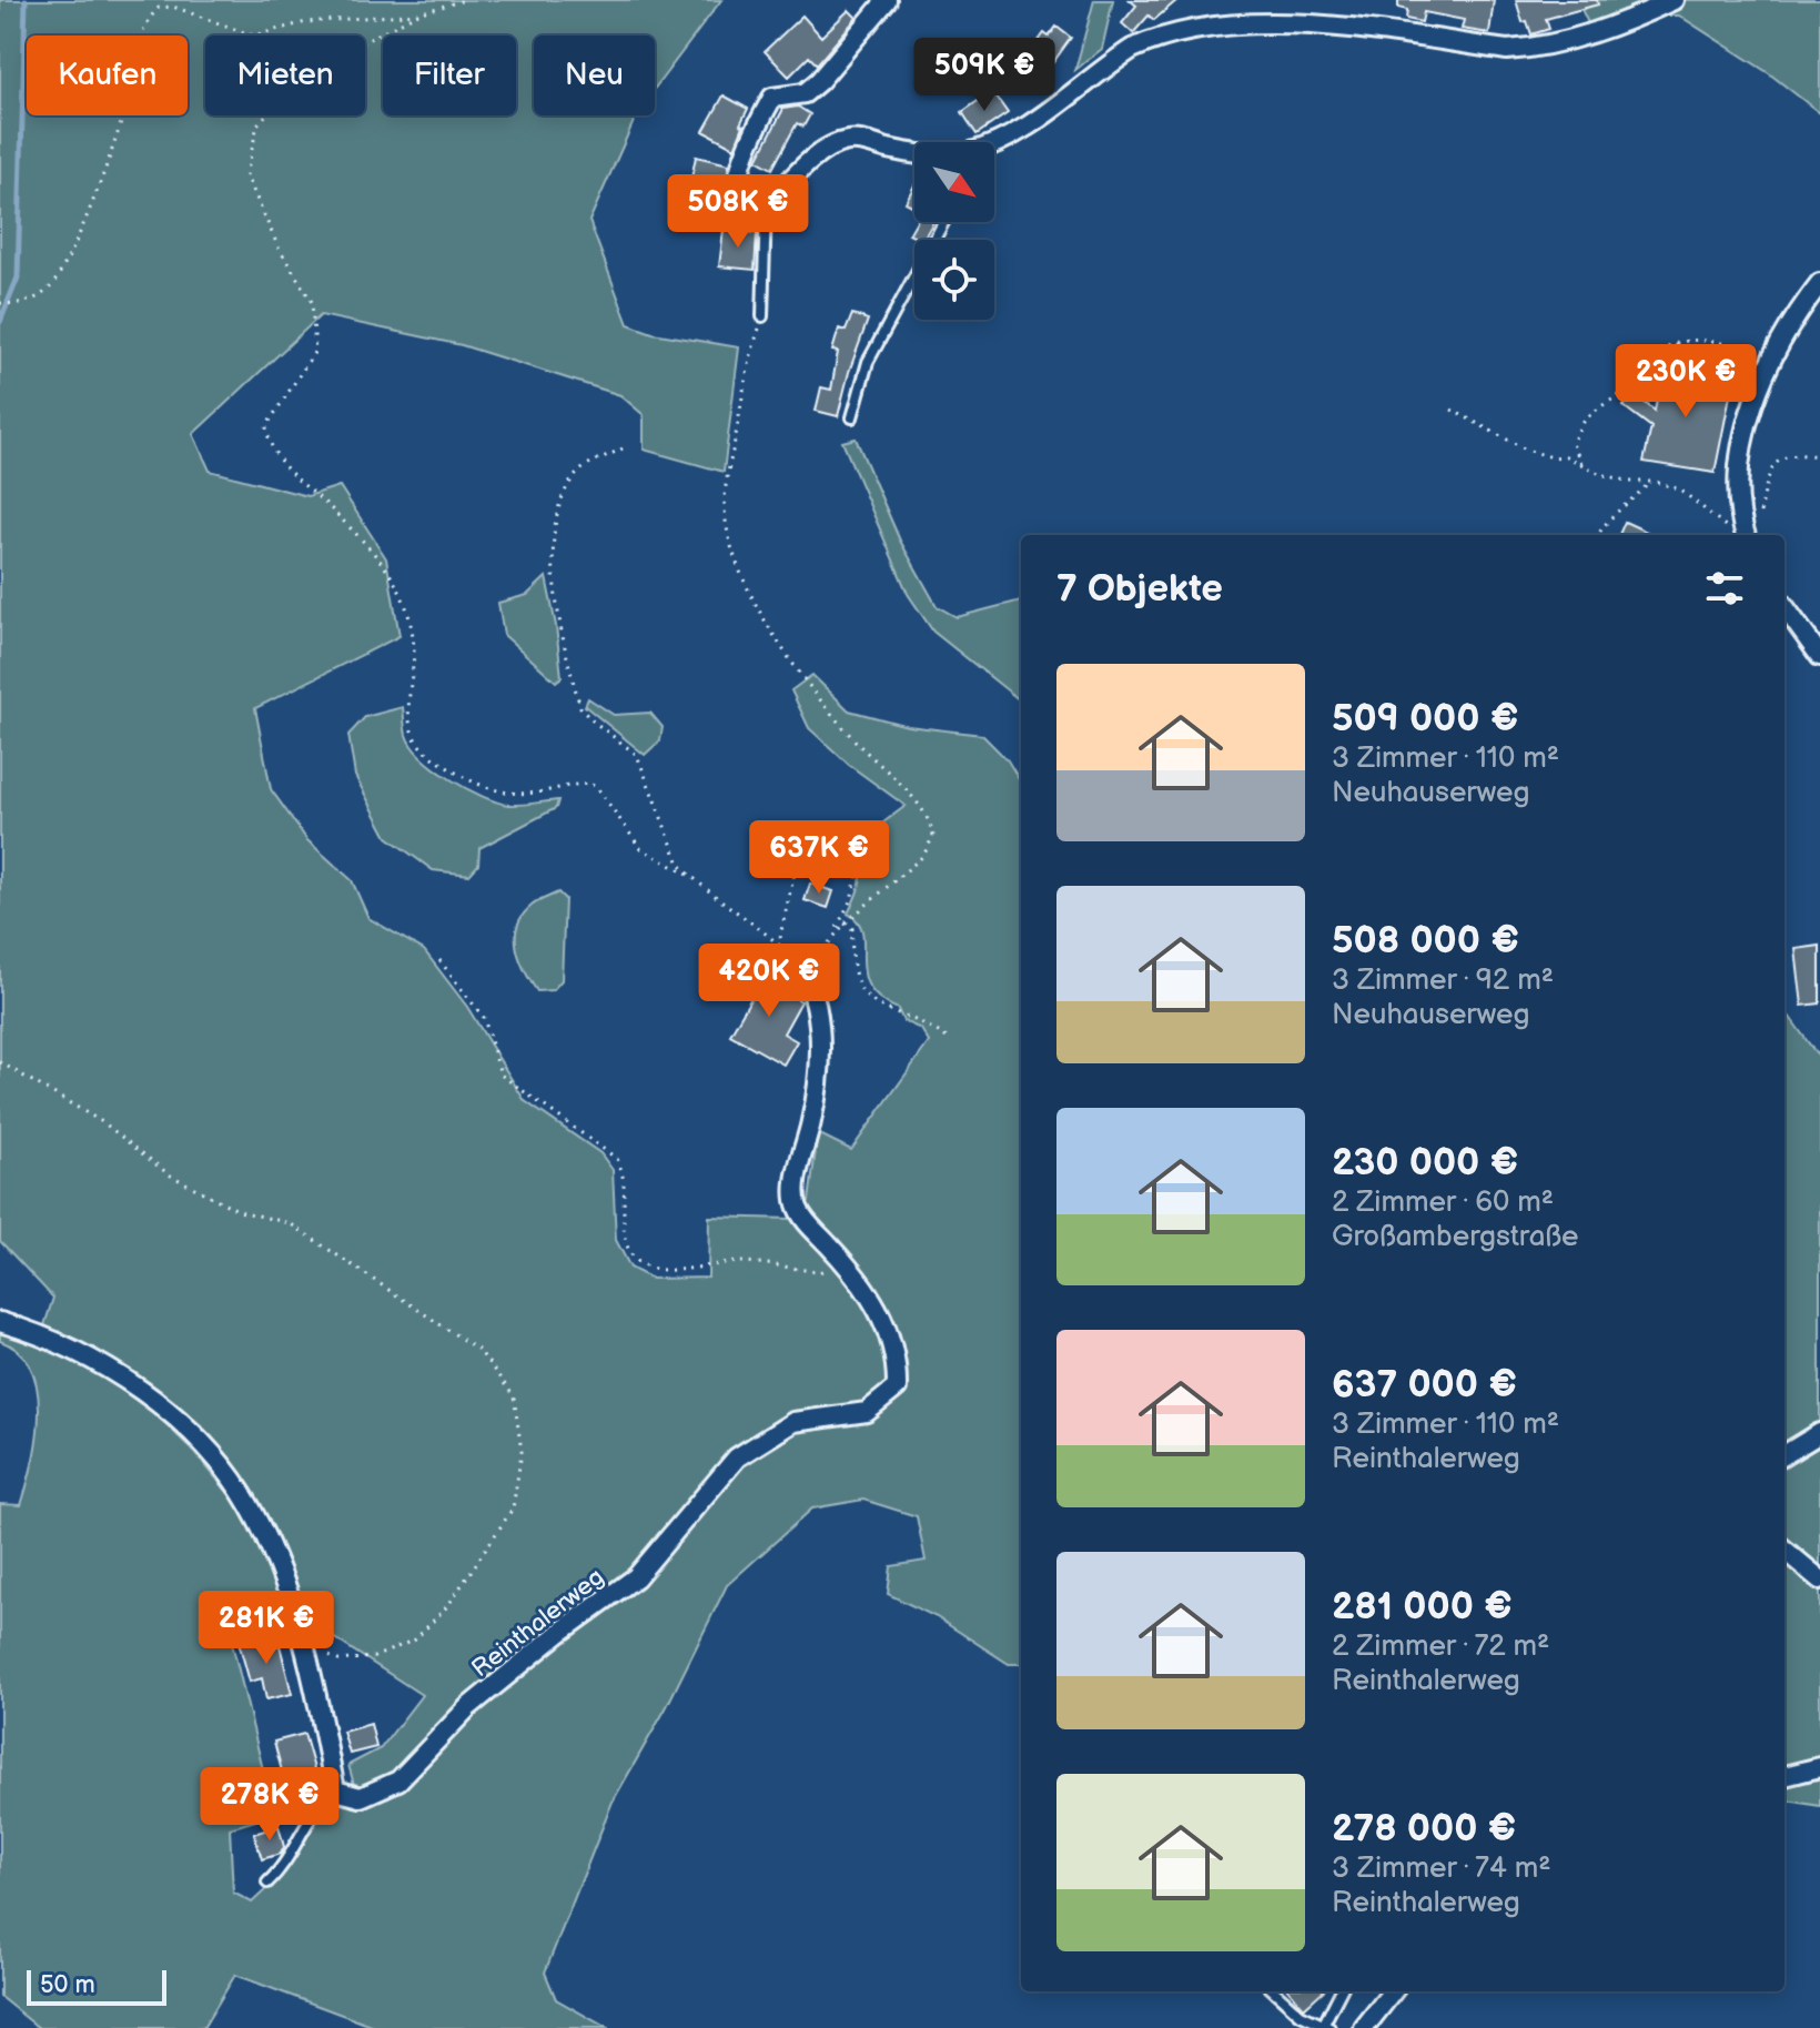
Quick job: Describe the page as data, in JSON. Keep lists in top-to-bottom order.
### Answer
{
  "streets": {
    "street": ["Reinthalerweg"]
  },
  "scale_bar": "50 m",
  "north": "bottom right",
  "page": {
    "chip": [
      "Kaufen",
      "Mieten",
      "Filter",
      "Neu"
    ],
    "price": [
      "509K €",
      "508K €",
      "230K €",
      "637K €",
      "420K €",
      "281K €",
      "278K €"
    ],
    "heading": "7 Objekte",
    "list": [
      {
        "name": "509 000 €",
        "note": "3 Zimmer · 110 m² · Neuhauserweg"
      },
      {
        "name": "508 000 €",
        "note": "3 Zimmer · 92 m² · Neuhauserweg"
      },
      {
        "name": "230 000 €",
        "note": "2 Zimmer · 60 m² · Großambergstraße"
      },
      {
        "name": "637 000 €",
        "note": "3 Zimmer · 110 m² · Reinthalerweg"
      },
      {
        "name": "281 000 €",
        "note": "2 Zimmer · 72 m² · Reinthalerweg"
      },
      {
        "name": "278 000 €",
        "note": "3 Zimmer · 74 m² · Reinthalerweg"
      }
    ],
    "scale": "50 m"
  }
}
